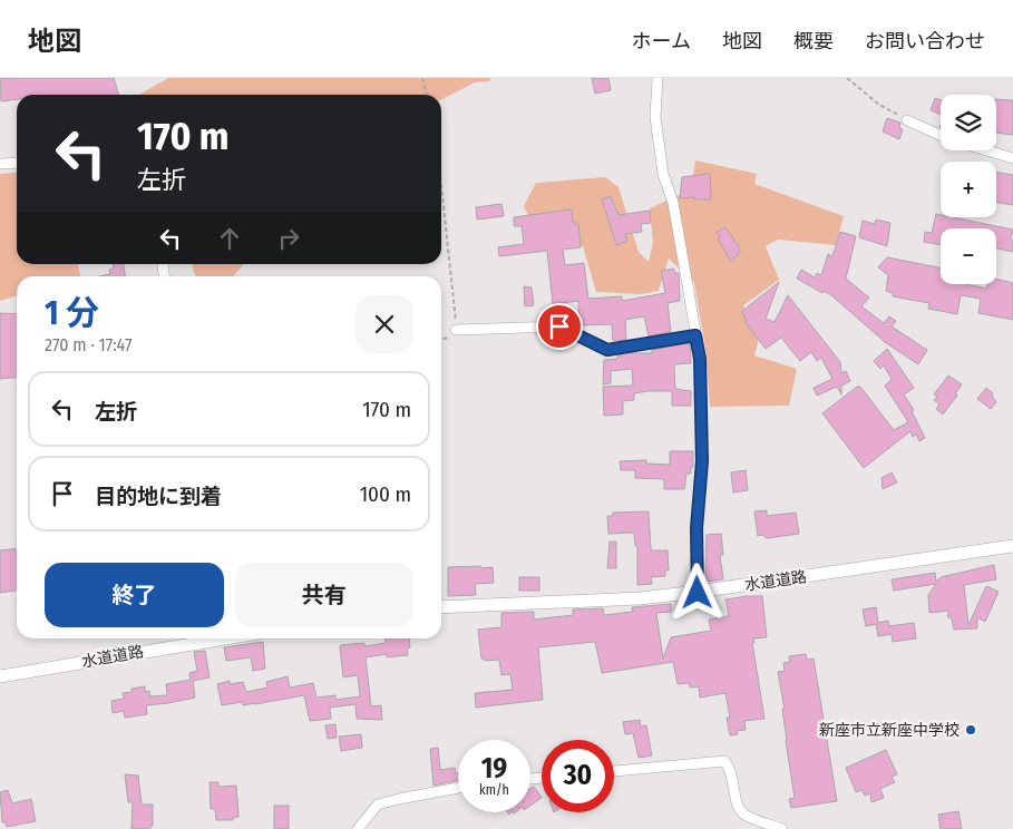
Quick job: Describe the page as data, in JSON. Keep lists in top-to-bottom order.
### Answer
{
  "streets": {
    "street": ["水道道路"]
  },
  "places": ["新座市立新座中学校"],
  "page": {
    "header": "地図",
    "nav": [
      "ホーム",
      "地図",
      "概要",
      "お問い合わせ"
    ],
    "map_buttons": ["+", "−"],
    "turn": ["170 m", "左折"],
    "heading": ["1 分", "270 m · 17:47"],
    "list": [
      {
        "name": "左折",
        "value": "170 m"
      },
      {
        "name": "目的地に到着",
        "value": "100 m"
      }
    ],
    "buttons": ["終了", "共有"],
    "speed": "19 km/h",
    "limit": "30"
  }
}
